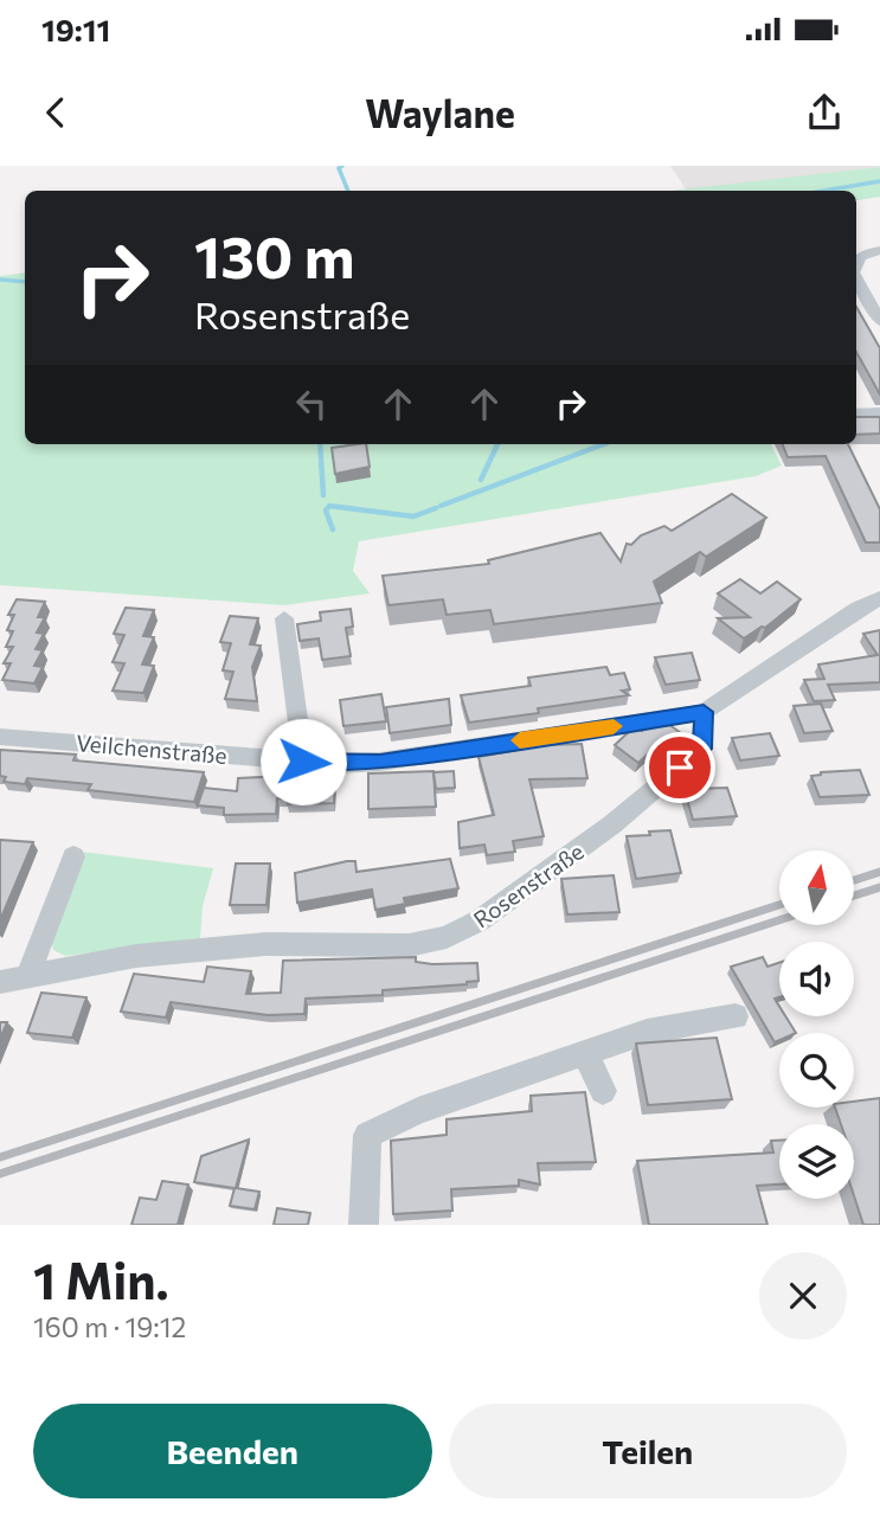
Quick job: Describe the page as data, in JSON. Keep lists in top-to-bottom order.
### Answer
{
  "streets": {
    "street": ["Veilchenstraße", "Rosenstraße"]
  },
  "crossings": [
    ["Veilchenstraße", "Rosenstraße"]
  ],
  "north": "top",
  "page": {
    "status": "19:11",
    "header": "Waylane",
    "turn": ["130 m", "Rosenstraße"],
    "heading": ["1 Min.", "160 m · 19:12"],
    "buttons": ["Beenden", "Teilen"]
  }
}
